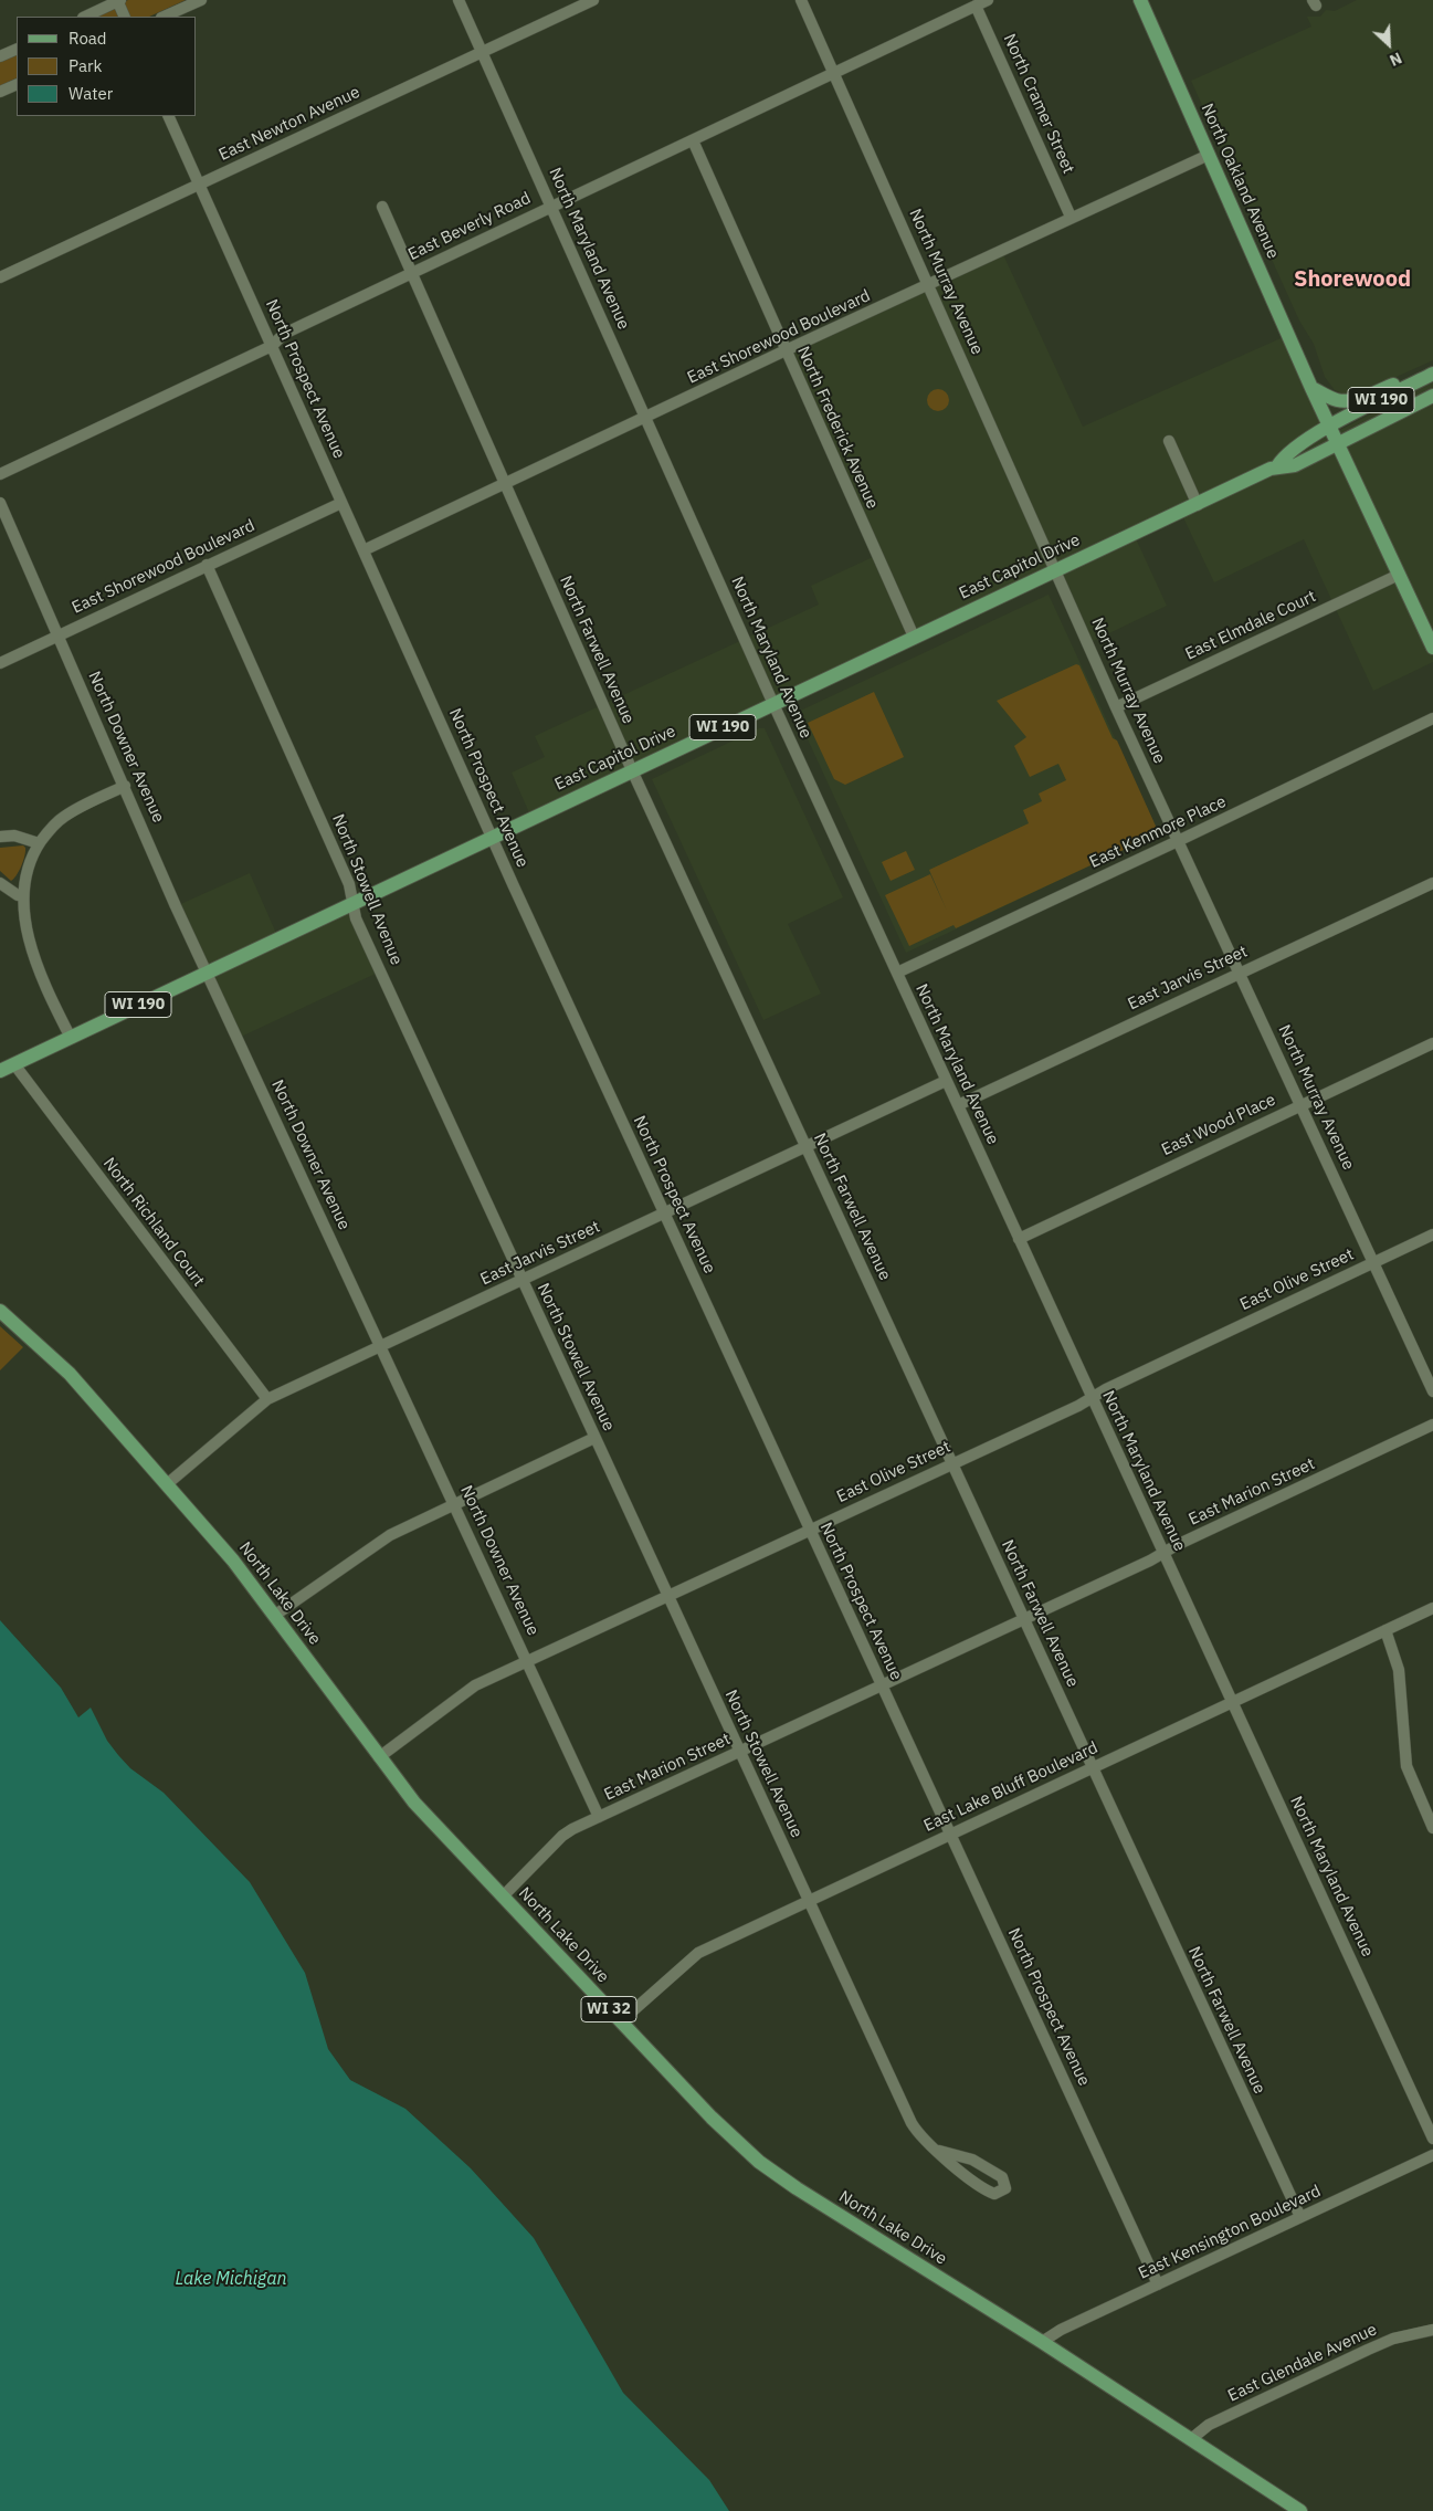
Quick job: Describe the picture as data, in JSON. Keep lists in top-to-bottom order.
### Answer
{
  "streets": {
    "main road": [
      "North Oakland Avenue",
      "WI 190",
      "East Capitol Drive",
      "North Lake Drive",
      "WI 32"
    ],
    "street": [
      "North Cramer Street",
      "East Newton Avenue",
      "East Beverly Road",
      "North Maryland Avenue",
      "North Murray Avenue",
      "East Shorewood Boulevard",
      "North Prospect Avenue",
      "North Frederick Avenue",
      "East Elmdale Court",
      "North Farwell Avenue",
      "North Downer Avenue",
      "East Kenmore Place",
      "North Stowell Avenue",
      "East Jarvis Street",
      "East Wood Place",
      "North Richland Court",
      "East Olive Street",
      "East Marion Street",
      "East Lake Bluff Boulevard",
      "East Kensington Boulevard",
      "East Glendale Avenue"
    ]
  },
  "crossings": [
    ["North Cramer Street", "East Beverly Road"],
    ["North Cramer Street", "East Shorewood Boulevard"],
    ["East Newton Avenue", "North Maryland Avenue"],
    ["East Newton Avenue", "North Prospect Avenue"],
    ["North Oakland Avenue", "East Shorewood Boulevard"],
    ["North Oakland Avenue", "East Capitol Drive"],
    ["North Oakland Avenue", "East Elmdale Court"],
    ["East Beverly Road", "North Maryland Avenue"],
    ["East Beverly Road", "North Murray Avenue"],
    ["East Beverly Road", "North Prospect Avenue"],
    ["East Beverly Road", "North Frederick Avenue"],
    ["East Beverly Road", "North Farwell Avenue"],
    ["North Maryland Avenue", "East Shorewood Boulevard"],
    ["North Maryland Avenue", "East Capitol Drive"],
    ["North Maryland Avenue", "East Kenmore Place"],
    ["North Maryland Avenue", "East Jarvis Street"],
    ["North Maryland Avenue", "East Wood Place"],
    ["North Maryland Avenue", "East Olive Street"],
    ["North Maryland Avenue", "East Marion Street"],
    ["North Maryland Avenue", "East Lake Bluff Boulevard"],
    ["North Murray Avenue", "East Shorewood Boulevard"],
    ["North Murray Avenue", "East Capitol Drive"],
    ["North Murray Avenue", "East Elmdale Court"],
    ["North Murray Avenue", "East Kenmore Place"],
    ["North Murray Avenue", "East Jarvis Street"],
    ["North Murray Avenue", "East Wood Place"],
    ["North Murray Avenue", "East Olive Street"],
    ["East Shorewood Boulevard", "North Prospect Avenue"],
    ["East Shorewood Boulevard", "North Frederick Avenue"],
    ["East Shorewood Boulevard", "North Farwell Avenue"],
    ["East Shorewood Boulevard", "North Downer Avenue"],
    ["East Shorewood Boulevard", "North Stowell Avenue"],
    ["North Prospect Avenue", "East Capitol Drive"],
    ["North Prospect Avenue", "East Jarvis Street"],
    ["North Prospect Avenue", "East Olive Street"],
    ["North Prospect Avenue", "East Marion Street"],
    ["North Prospect Avenue", "East Lake Bluff Boulevard"],
    ["North Prospect Avenue", "East Kensington Boulevard"],
    ["North Frederick Avenue", "East Capitol Drive"],
    ["East Capitol Drive", "North Farwell Avenue"],
    ["East Capitol Drive", "North Downer Avenue"],
    ["East Capitol Drive", "North Stowell Avenue"],
    ["East Capitol Drive", "North Richland Court"],
    ["North Farwell Avenue", "East Jarvis Street"],
    ["North Farwell Avenue", "East Olive Street"],
    ["North Farwell Avenue", "East Marion Street"],
    ["North Farwell Avenue", "East Lake Bluff Boulevard"],
    ["North Farwell Avenue", "East Kensington Boulevard"],
    ["North Downer Avenue", "East Jarvis Street"],
    ["North Downer Avenue", "East Olive Street"],
    ["North Downer Avenue", "East Marion Street"],
    ["North Stowell Avenue", "East Jarvis Street"],
    ["North Stowell Avenue", "East Olive Street"],
    ["North Stowell Avenue", "East Marion Street"],
    ["North Stowell Avenue", "East Lake Bluff Boulevard"],
    ["East Jarvis Street", "North Richland Court"],
    ["East Jarvis Street", "North Lake Drive"],
    ["East Olive Street", "North Lake Drive"],
    ["East Marion Street", "North Lake Drive"],
    ["North Lake Drive", "East Lake Bluff Boulevard"],
    ["North Lake Drive", "East Kensington Boulevard"],
    ["North Lake Drive", "East Glendale Avenue"]
  ],
  "districts": ["Shorewood"],
  "water": ["Lake Michigan"],
  "legend": ["Road", "Park", "Water"],
  "north": "bottom right"
}
